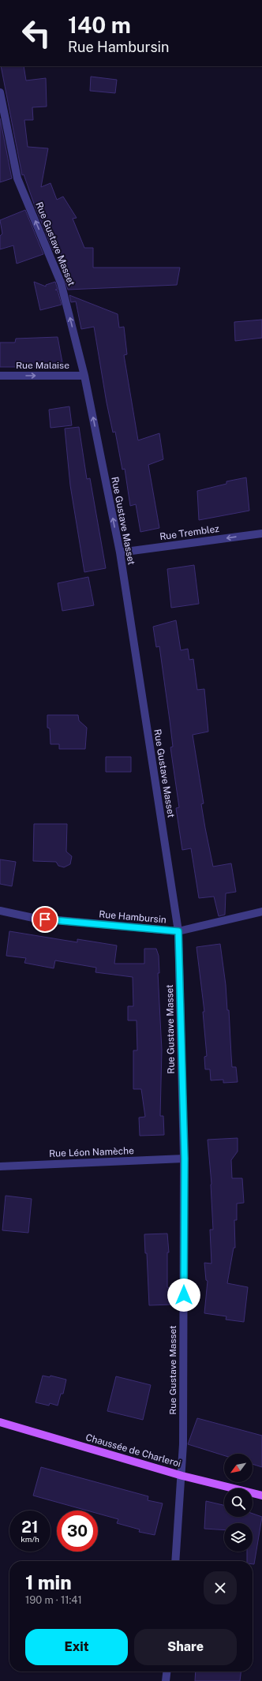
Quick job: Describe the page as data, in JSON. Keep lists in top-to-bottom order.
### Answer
{
  "streets": {
    "main road": ["Chaussée de Charleroi"],
    "street": [
      "Rue Gustave Masset",
      "Rue Malaise",
      "Rue Tremblez",
      "Rue Hambursin",
      "Rue Léon Namèche"
    ]
  },
  "crossings": [
    ["Rue Gustave Masset", "Rue Malaise"],
    ["Rue Gustave Masset", "Rue Tremblez"],
    ["Rue Gustave Masset", "Rue Hambursin"],
    ["Rue Gustave Masset", "Rue Léon Namèche"],
    ["Rue Gustave Masset", "Chaussée de Charleroi"]
  ],
  "one_way": ["Rue Malaise", "Rue Tremblez"],
  "north": "bottom left",
  "page": {
    "turn": ["140 m", "Rue Hambursin"],
    "speed": "21 km/h",
    "limit": "30",
    "heading": ["1 min", "190 m · 11:41"],
    "buttons": ["Exit", "Share"]
  }
}
